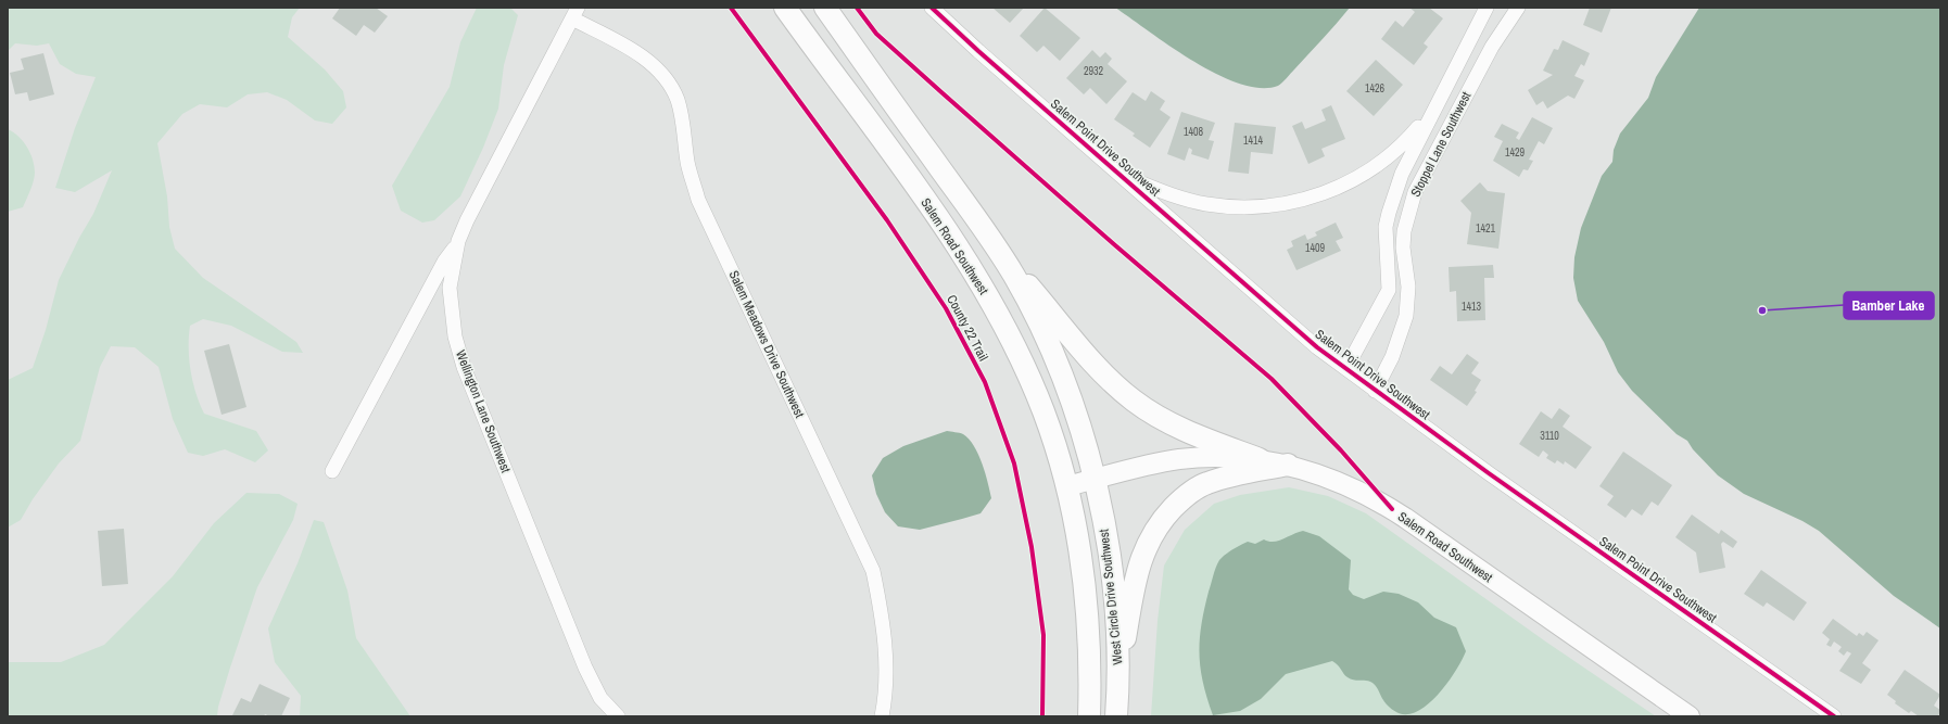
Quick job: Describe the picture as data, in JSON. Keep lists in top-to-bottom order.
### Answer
{
  "streets": {
    "main road": ["Salem Road Southwest", "West Circle Drive Southwest"],
    "street": [
      "Stoppel Lane Southwest",
      "Salem Point Drive Southwest",
      "Salem Meadows Drive Southwest",
      "Wellington Lane Southwest"
    ],
    "cycle path": ["County 22 Trail"]
  },
  "crossings": [
    ["Stoppel Lane Southwest", "Salem Point Drive Southwest"],
    ["Salem Road Southwest", "West Circle Drive Southwest"],
    ["Salem Meadows Drive Southwest", "Wellington Lane Southwest"]
  ],
  "places": ["Bamber Lake"],
  "house_numbers": [
    "2932",
    "1426",
    "1408",
    "1414",
    "1429",
    "1421",
    "1409",
    "1413",
    "3110"
  ]
}
